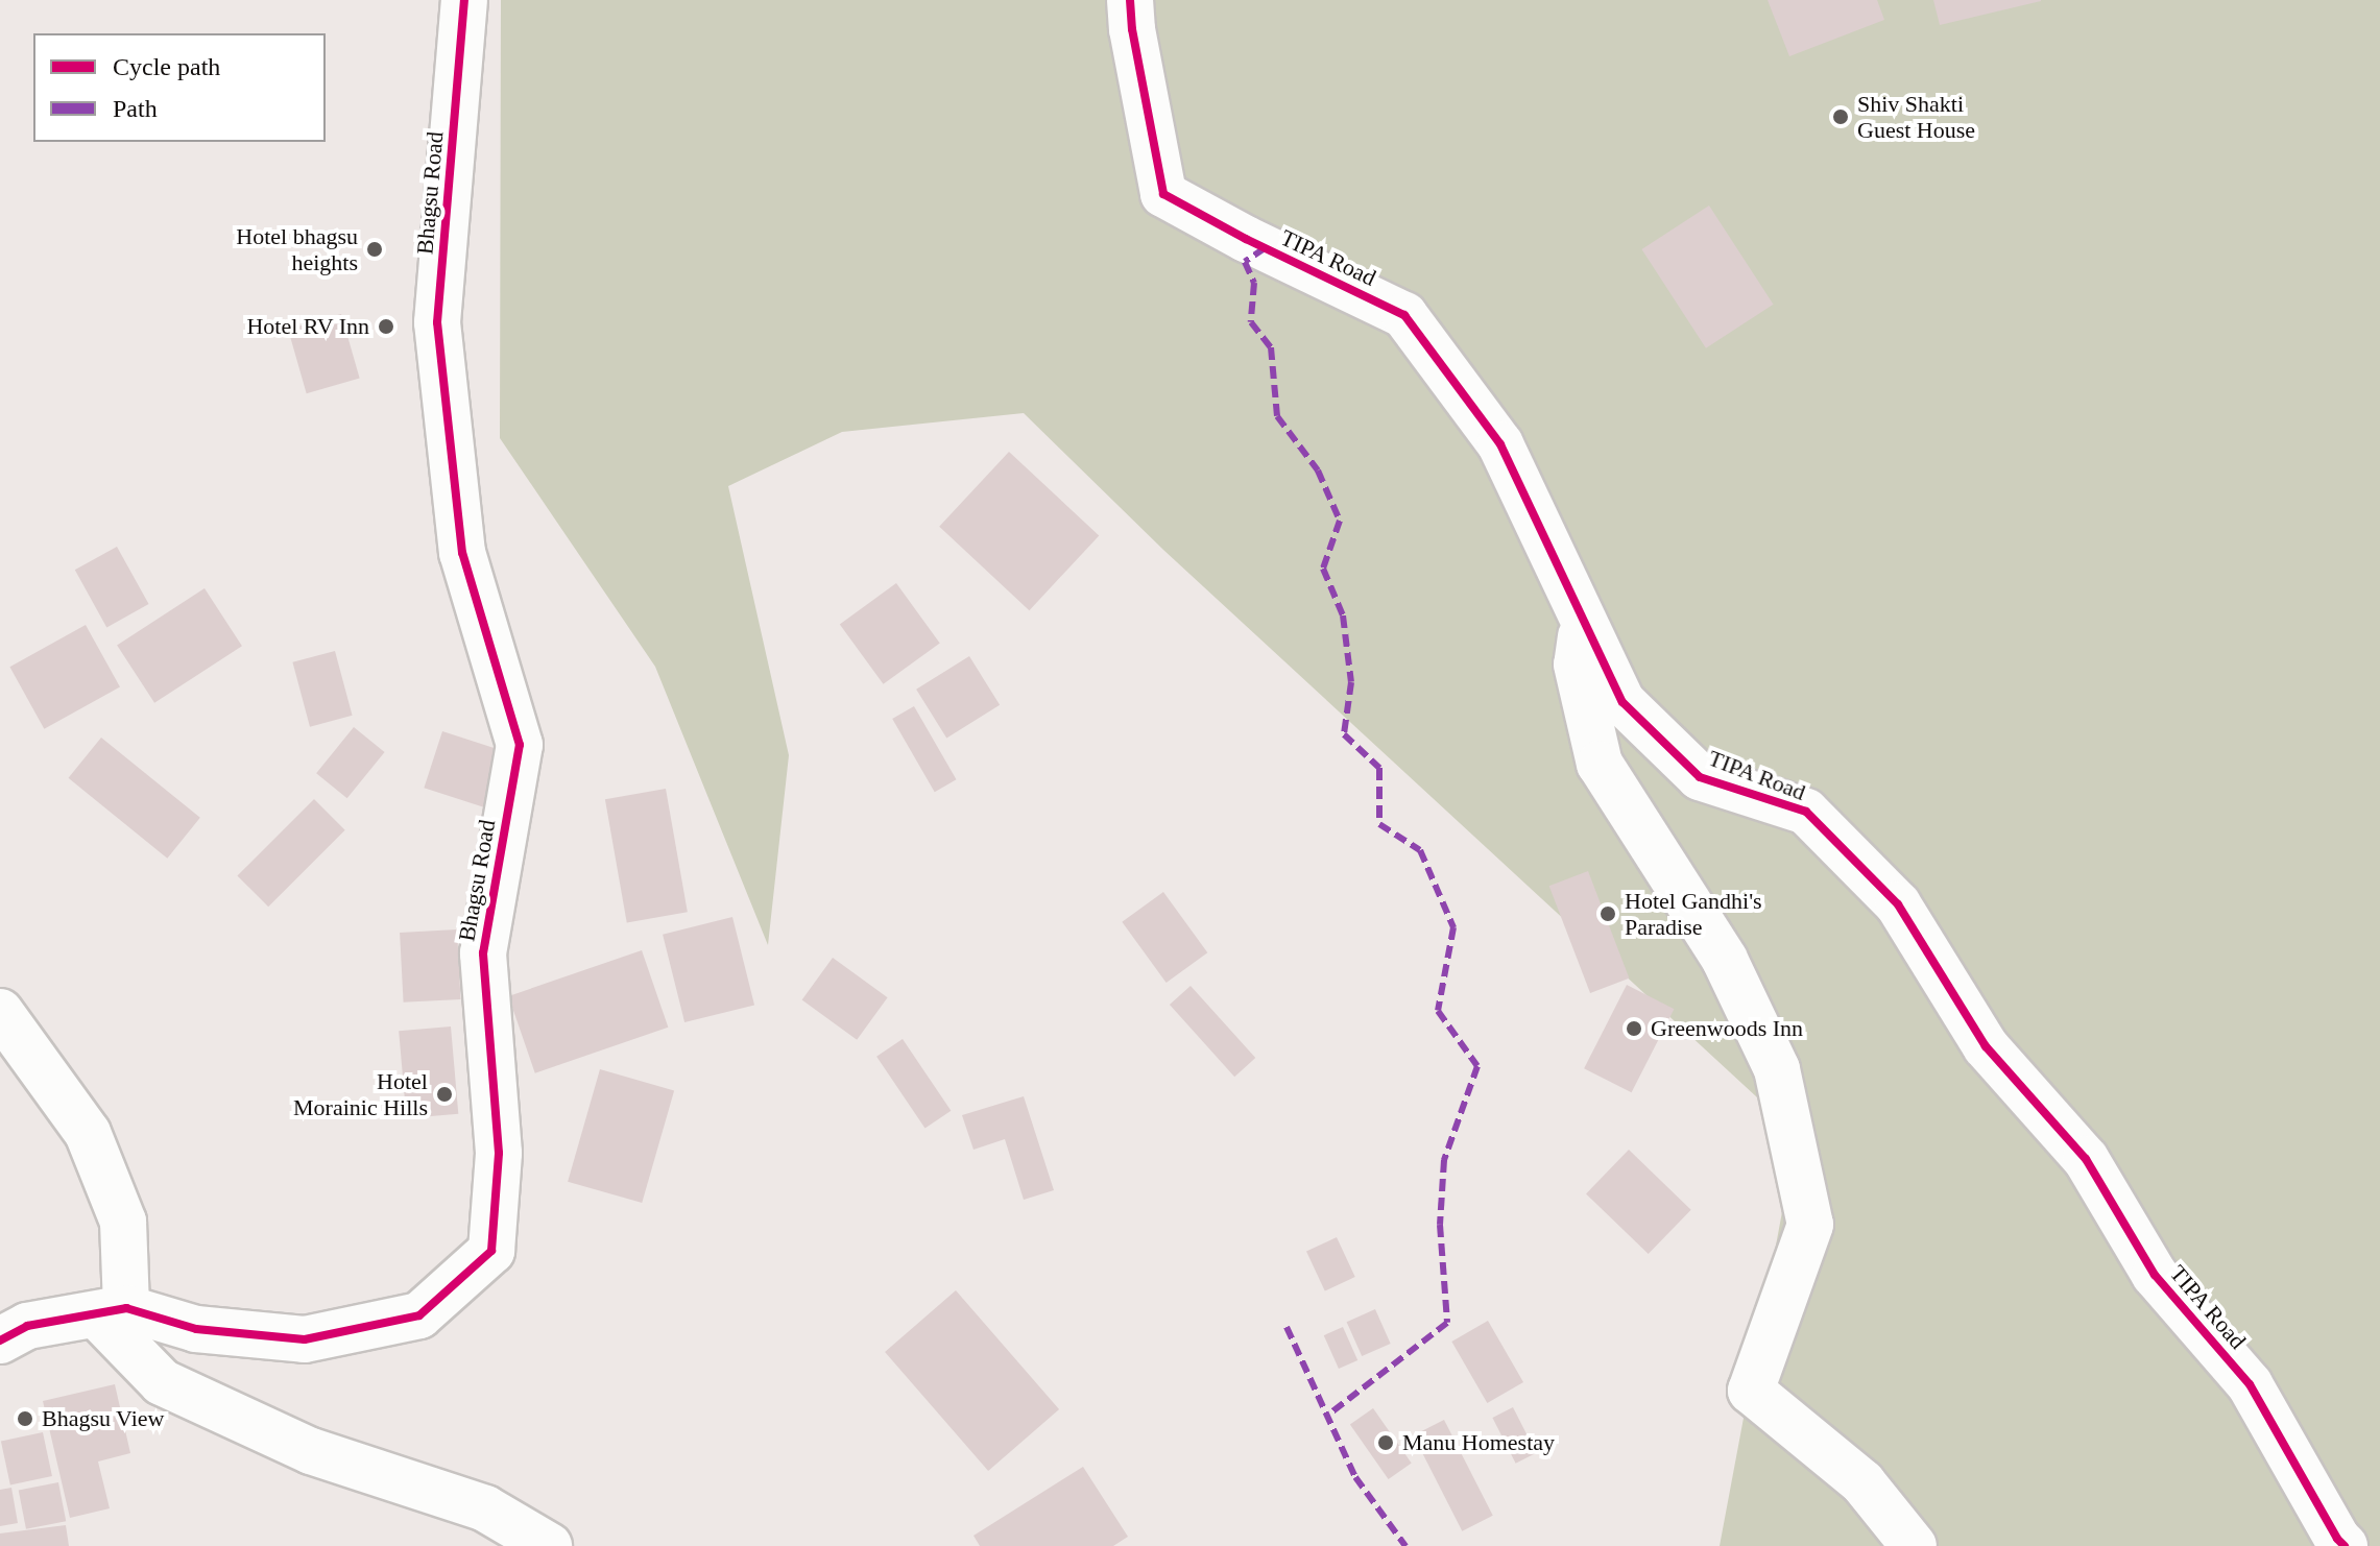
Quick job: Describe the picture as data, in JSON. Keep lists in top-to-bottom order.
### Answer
{
  "streets": {
    "street": ["Bhagsu Road", "TIPA Road"]
  },
  "places": [
    "Shiv Shakti Guest House",
    "Hotel bhagsu heights",
    "Hotel RV Inn",
    "Hotel Gandhi's Paradise",
    "Greenwoods Inn",
    "Hotel Morainic Hills",
    "Bhagsu View",
    "Manu Homestay"
  ],
  "legend": ["Cycle path", "Path"]
}
